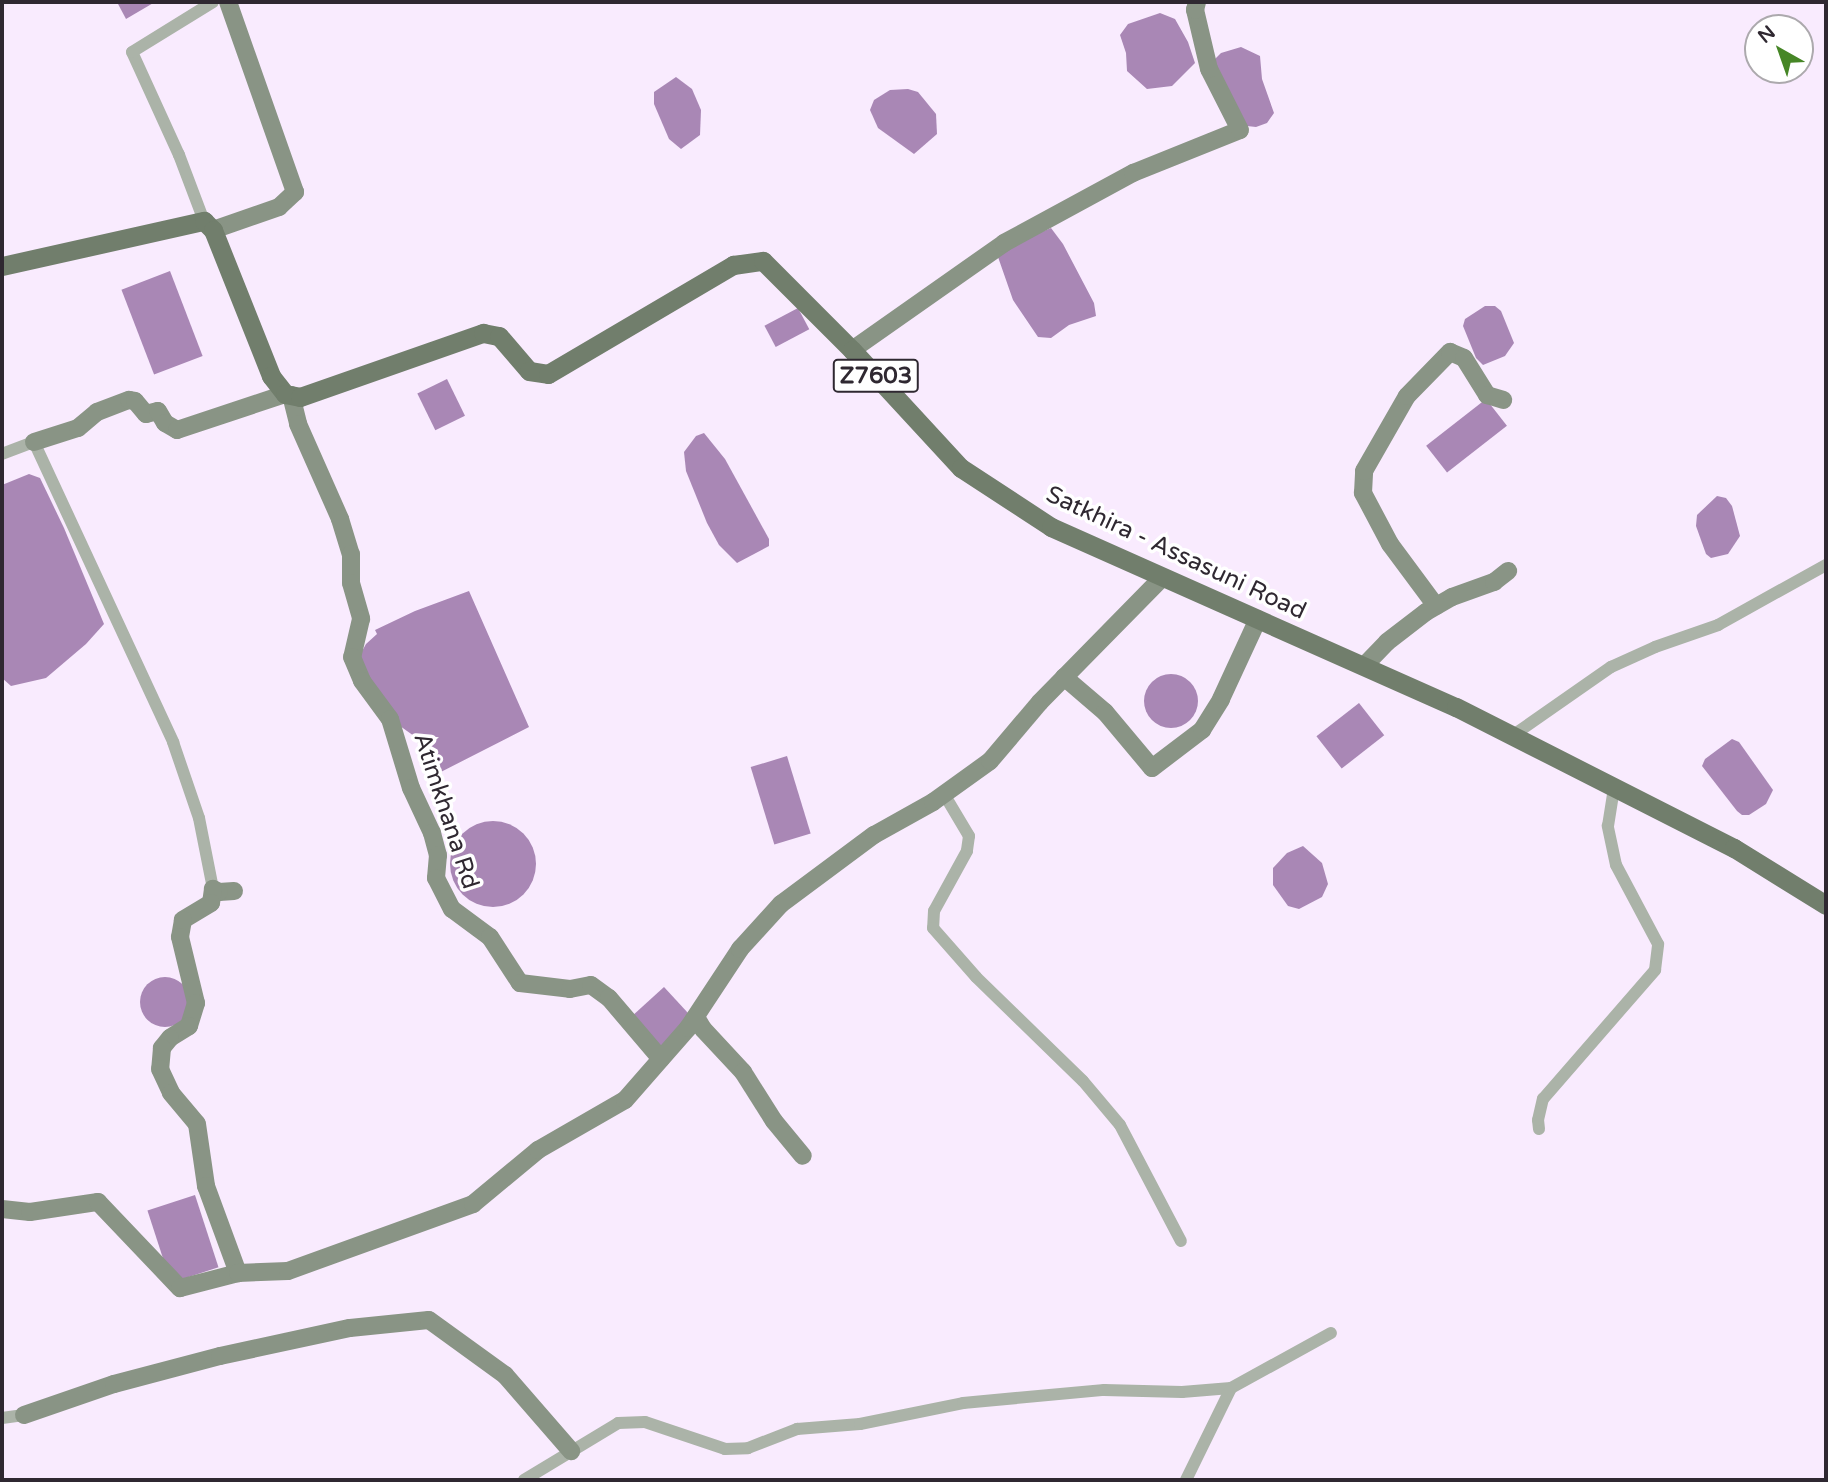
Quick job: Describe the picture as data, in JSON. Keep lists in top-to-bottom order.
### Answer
{
  "streets": {
    "main road": ["Z7603", "Satkhira - Assasuni Road", "Atimkhana Rd"]
  },
  "crossings": [
    ["Satkhira - Assasuni Road", "Atimkhana Rd"]
  ],
  "north": "top left"
}
